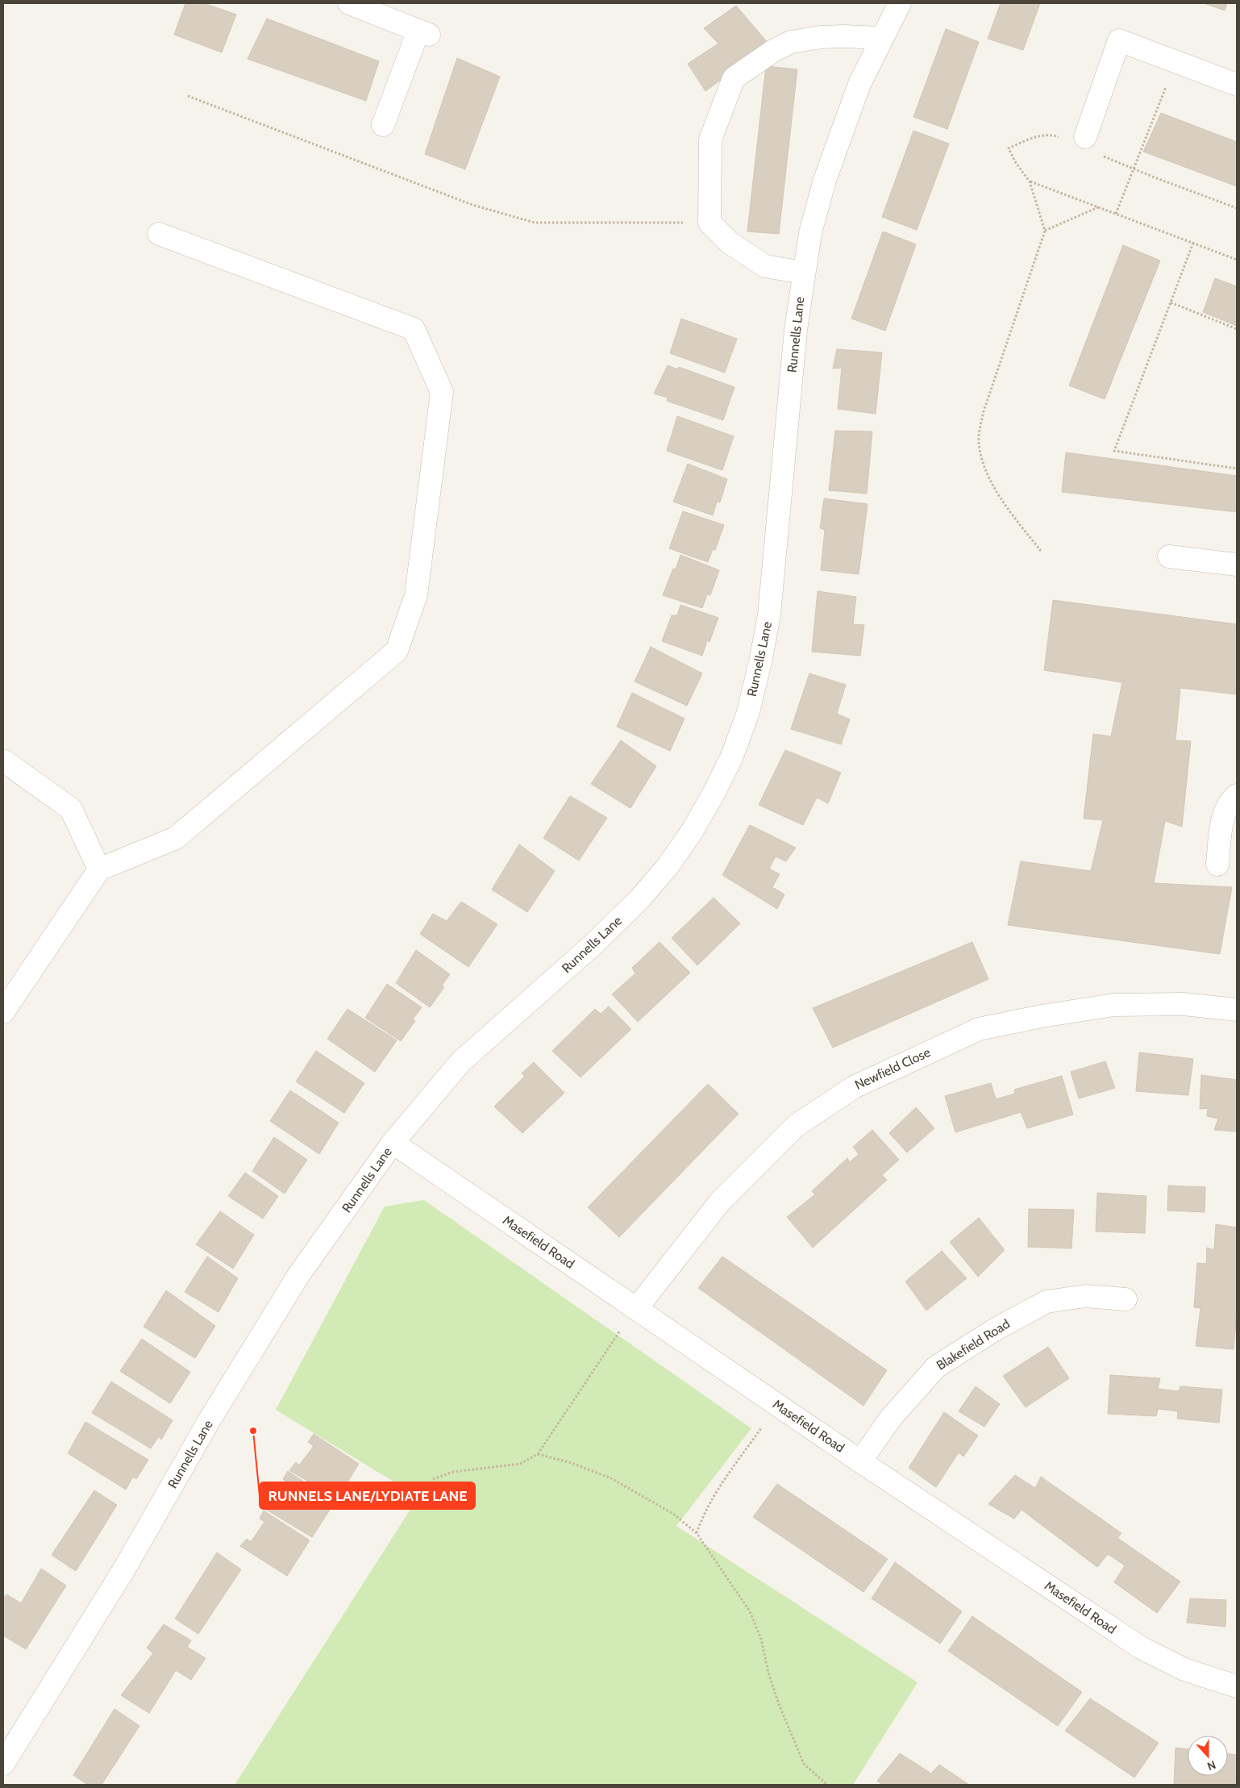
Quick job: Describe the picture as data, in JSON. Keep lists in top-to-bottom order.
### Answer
{
  "streets": {
    "street": [
      "Runnells Lane",
      "Newfield Close",
      "Masefield Road",
      "Blakefield Road"
    ]
  },
  "crossings": [
    ["Runnells Lane", "Masefield Road"],
    ["Newfield Close", "Masefield Road"],
    ["Masefield Road", "Blakefield Road"]
  ],
  "places": ["RUNNELS LANE/LYDIATE LANE"],
  "north": "bottom"
}
